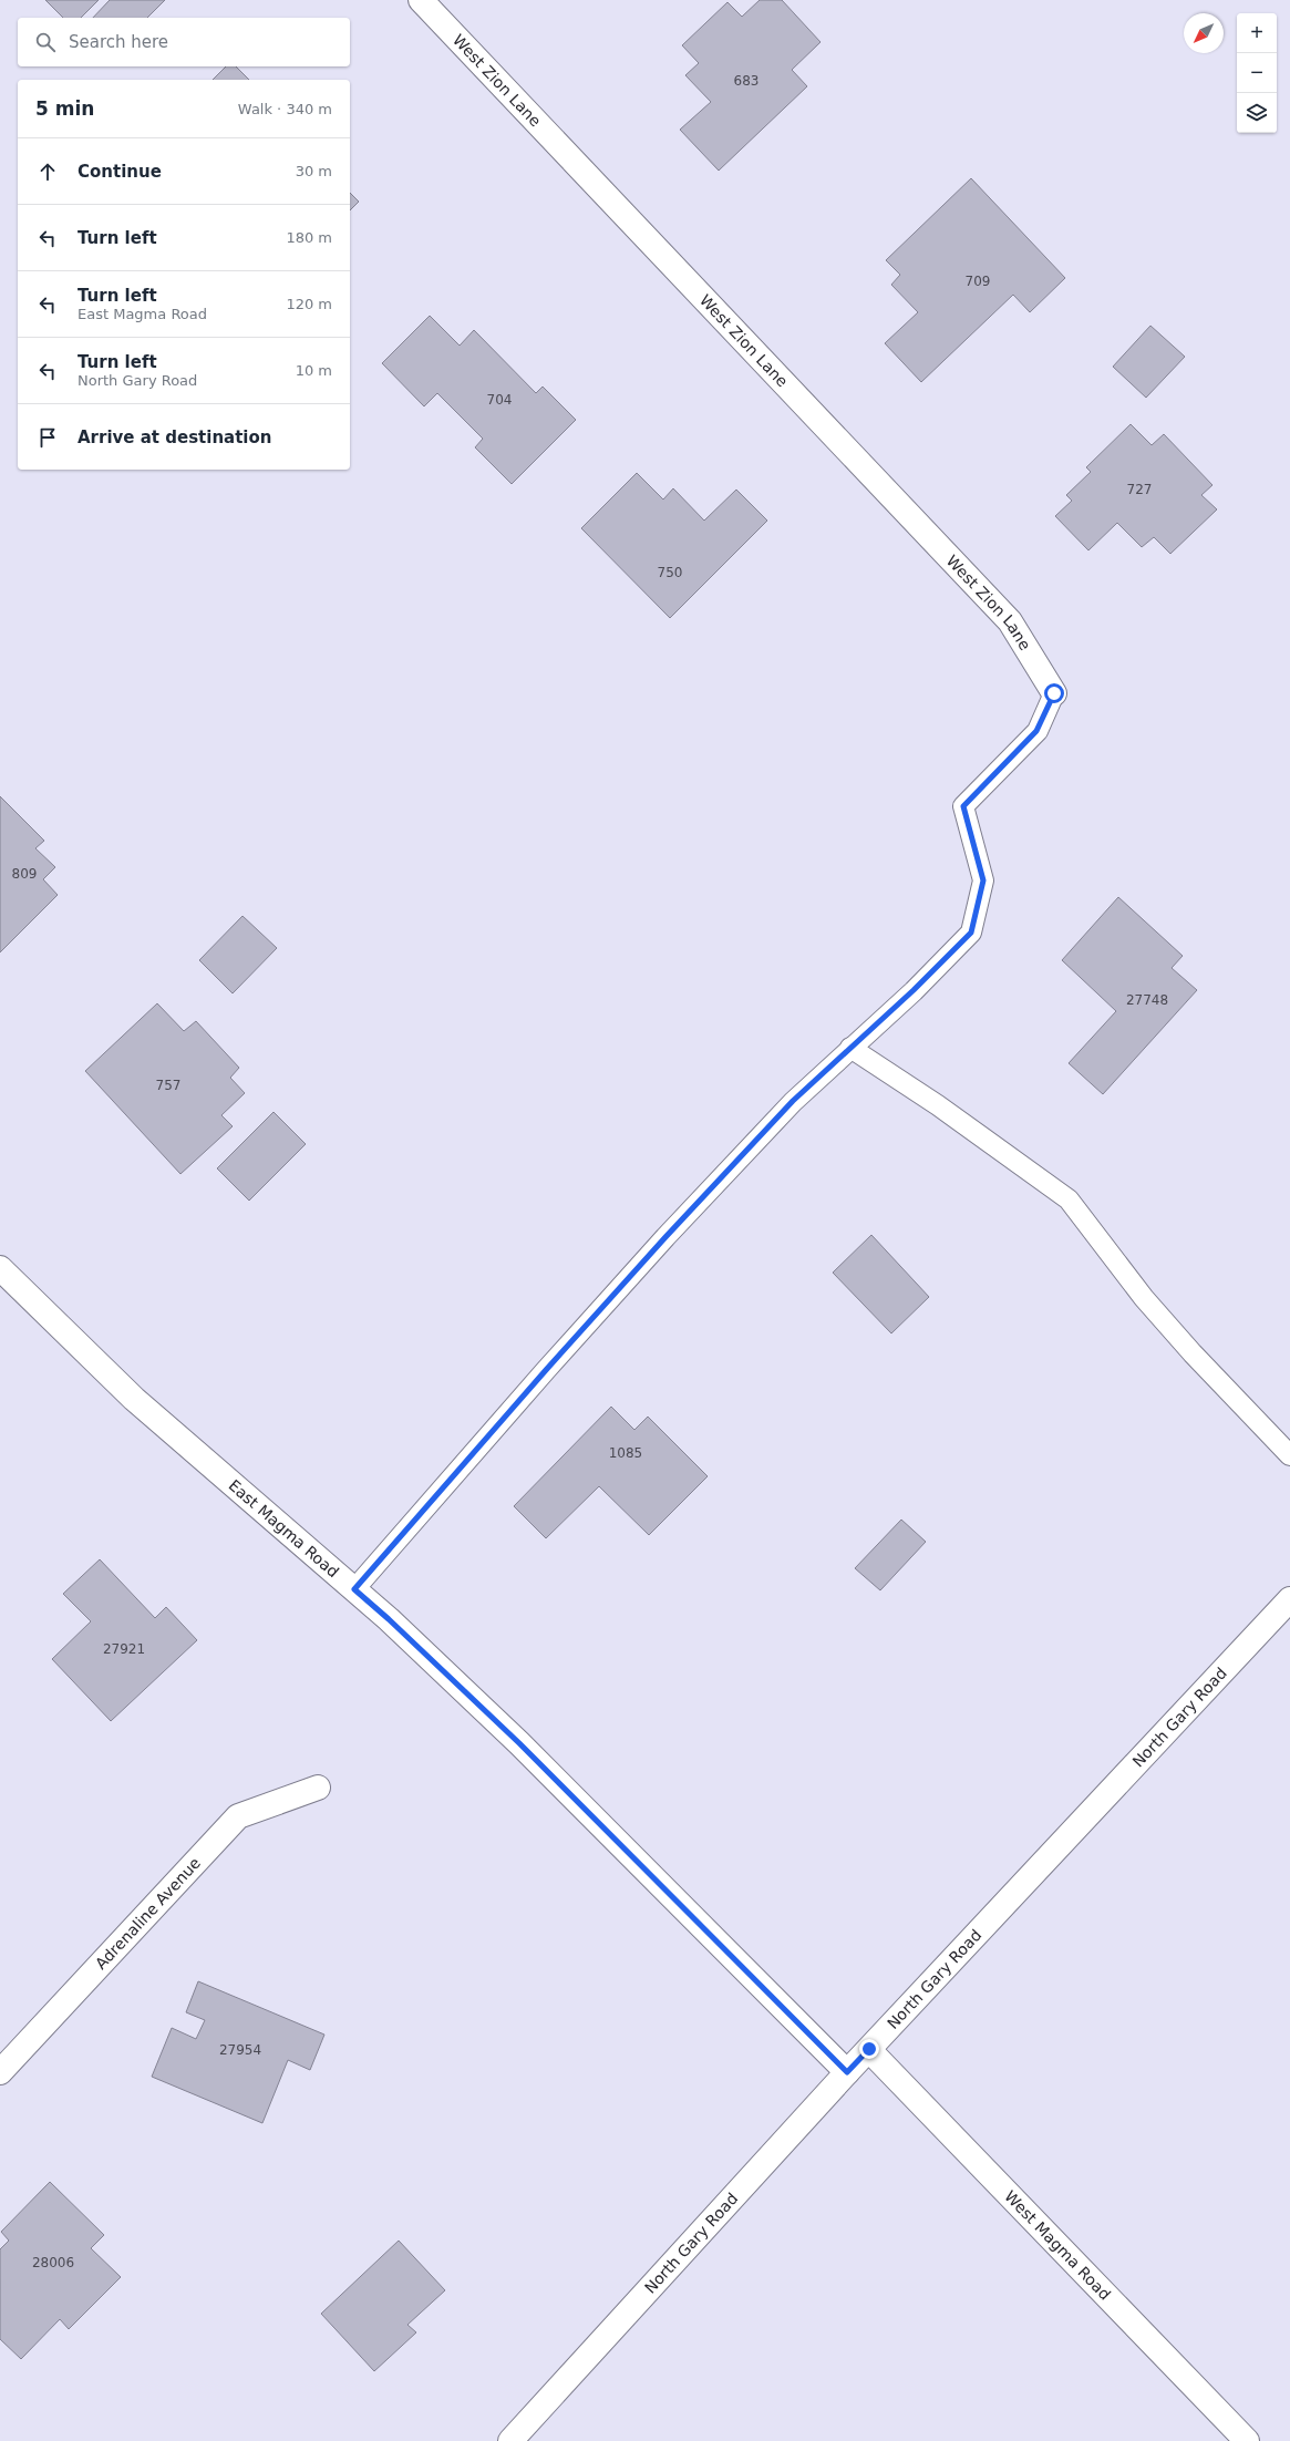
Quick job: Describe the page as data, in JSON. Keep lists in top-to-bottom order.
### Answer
{
  "streets": {
    "street": [
      "West Zion Lane",
      "East Magma Road",
      "North Gary Road",
      "Adrenaline Avenue",
      "West Magma Road"
    ]
  },
  "crossings": [
    ["East Magma Road", "North Gary Road"],
    ["North Gary Road", "West Magma Road"]
  ],
  "house_numbers": [
    "683",
    "709",
    "704",
    "727",
    "750",
    "809",
    "27748",
    "757",
    "1085",
    "27921",
    "27954",
    "28006"
  ],
  "north": "bottom left",
  "page": {
    "map_buttons": ["+", "−"],
    "search": "Search here",
    "heading": ["5 min", "Walk · 340 m"],
    "list": [
      ["Continue", "30 m"],
      ["Turn left", "180 m"],
      ["Turn left", "East Magma Road", "120 m"],
      ["Turn left", "North Gary Road", "10 m"],
      "Arrive at destination"
    ]
  }
}
